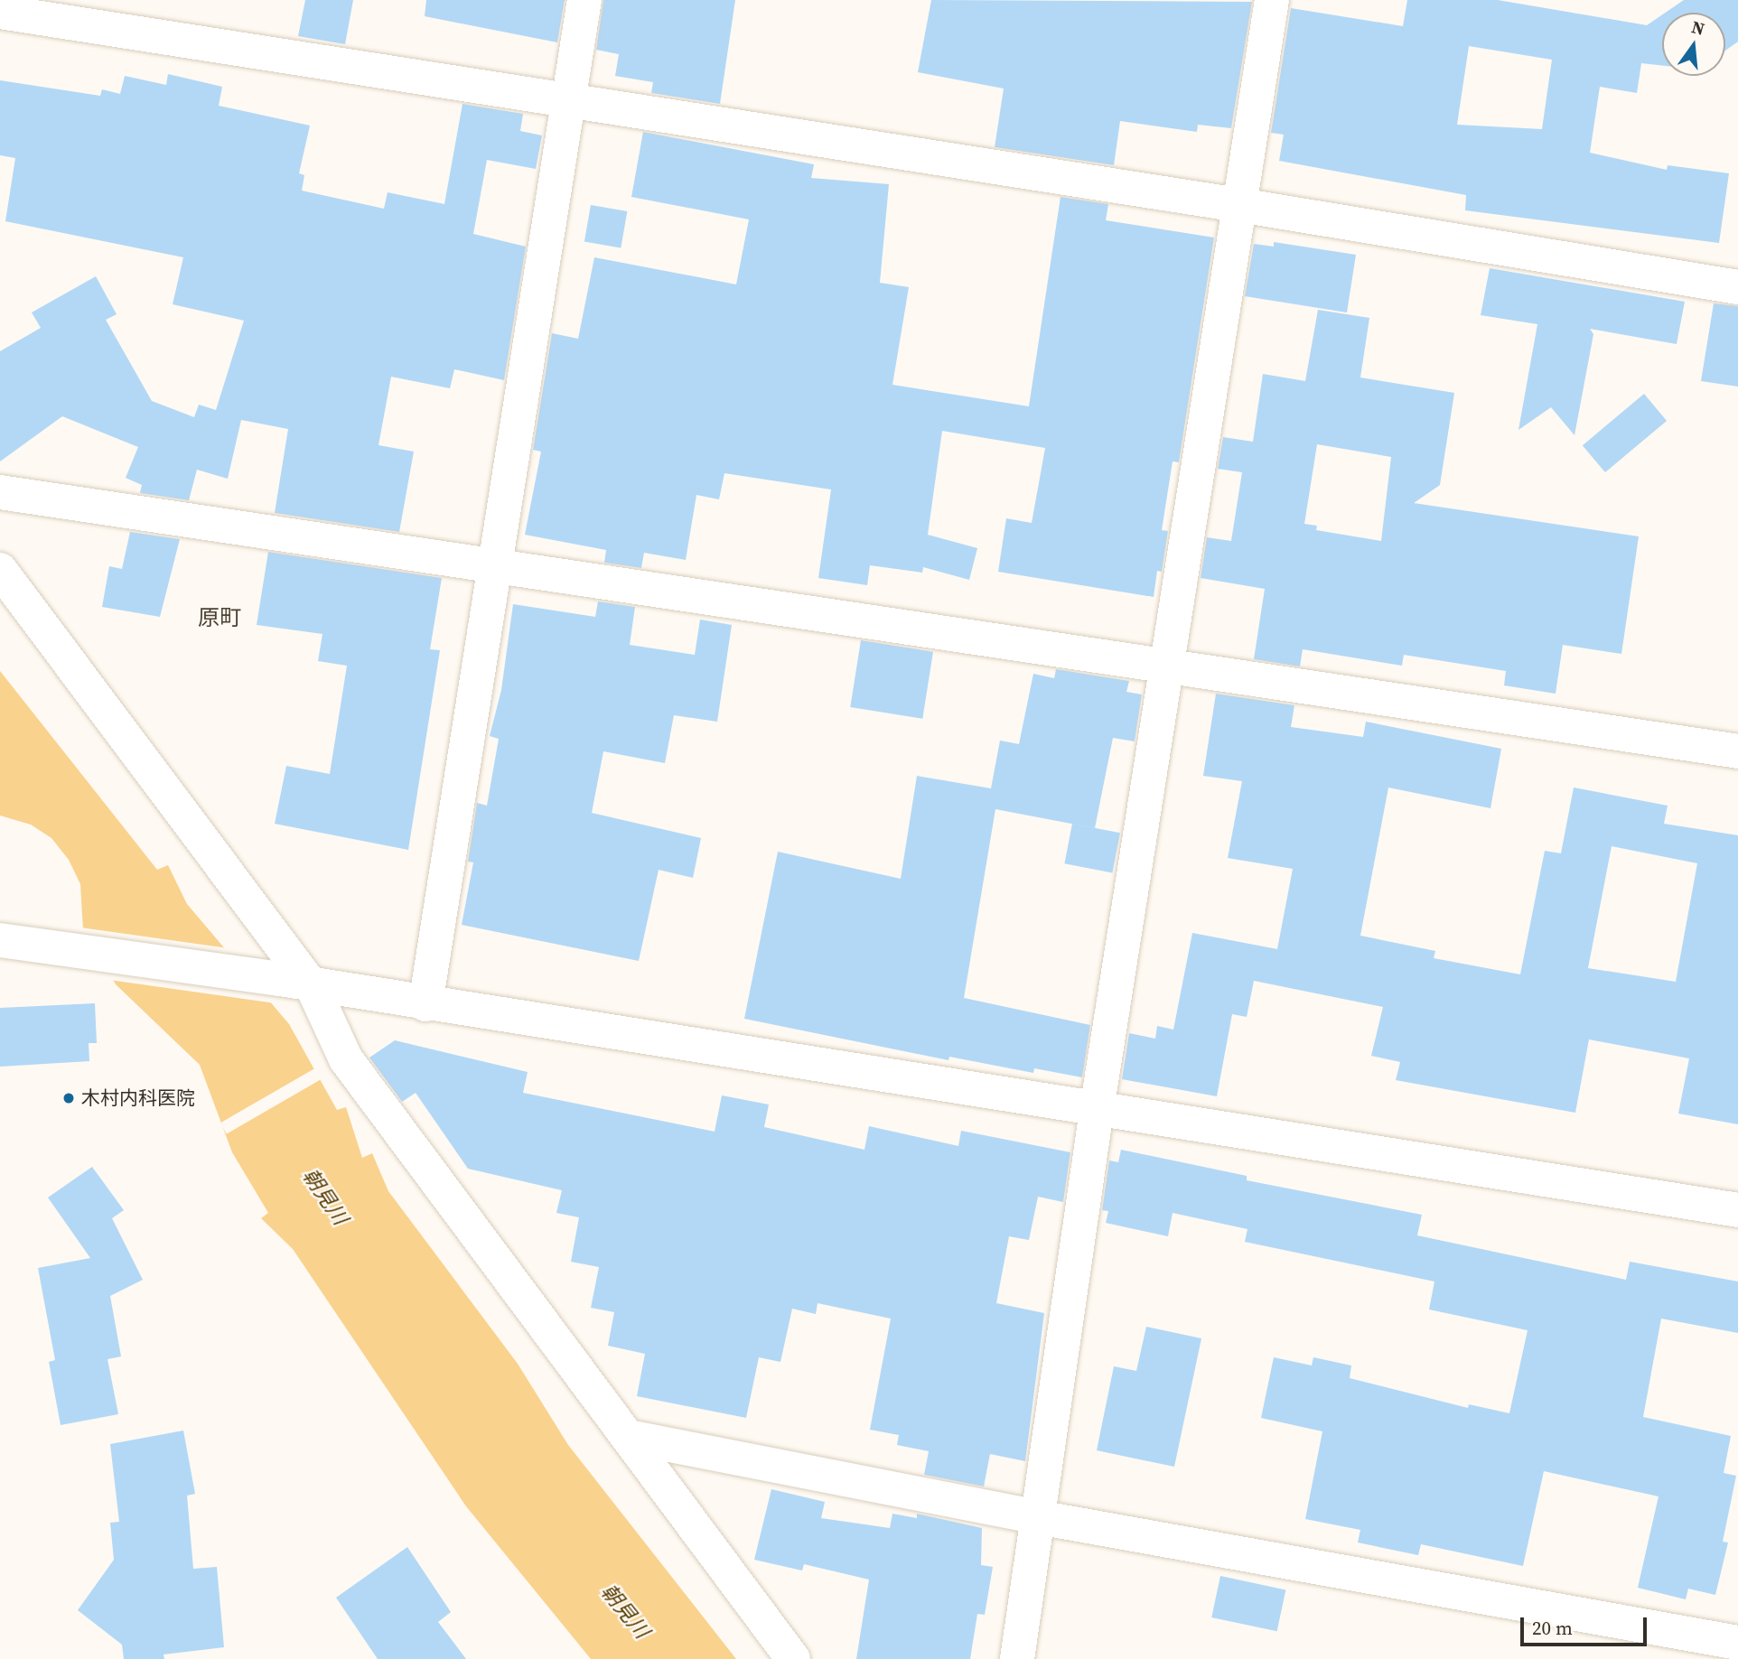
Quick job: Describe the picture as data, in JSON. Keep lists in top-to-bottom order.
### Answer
{
  "districts": ["原町"],
  "water": ["朝見川"],
  "places": ["木村内科医院"],
  "scale_bar": "20 m",
  "north": "top"
}
